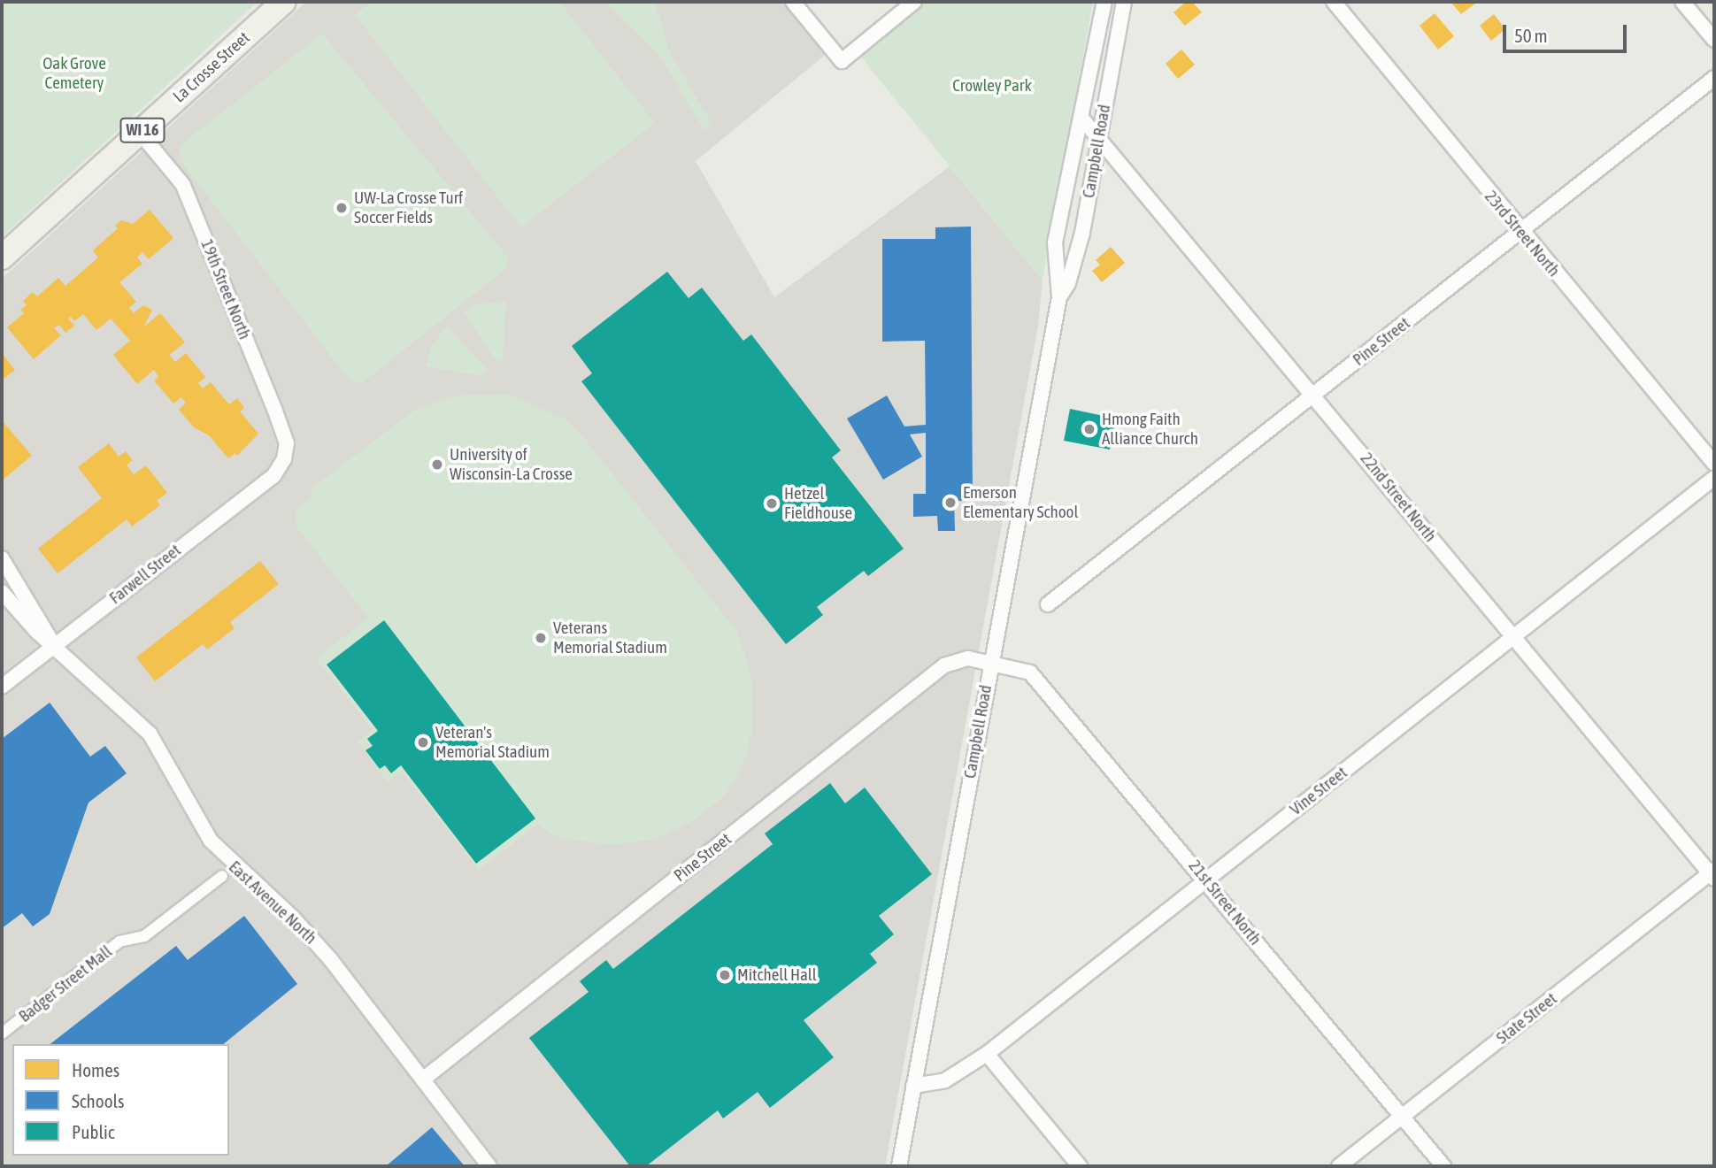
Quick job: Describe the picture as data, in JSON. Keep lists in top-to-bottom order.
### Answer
{
  "streets": {
    "main road": ["La Crosse Street", "WI 16"],
    "street": [
      "Campbell Road",
      "23rd Street North",
      "19th Street North",
      "Pine Street",
      "22nd Street North",
      "Farwell Street",
      "Vine Street",
      "East Avenue North",
      "21st Street North",
      "Badger Street Mall",
      "State Street"
    ]
  },
  "crossings": [
    ["La Crosse Street", "19th Street North"],
    ["Campbell Road", "Pine Street"],
    ["Campbell Road", "22nd Street North"],
    ["Campbell Road", "Vine Street"],
    ["Campbell Road", "21st Street North"],
    ["23rd Street North", "Pine Street"],
    ["19th Street North", "Farwell Street"],
    ["Pine Street", "22nd Street North"],
    ["Pine Street", "East Avenue North"],
    ["Pine Street", "21st Street North"],
    ["22nd Street North", "Vine Street"],
    ["22nd Street North", "State Street"],
    ["Farwell Street", "East Avenue North"],
    ["Vine Street", "21st Street North"],
    ["21st Street North", "State Street"]
  ],
  "parks": ["Oak Grove Cemetery", "Crowley Park"],
  "places": [
    "UW-La Crosse Turf Soccer Fields",
    "Hmong Faith Alliance Church",
    "University of Wisconsin-La Crosse",
    "Emerson Elementary School",
    "Hetzel Fieldhouse",
    "Veterans Memorial Stadium",
    "Veteran's Memorial Stadium",
    "Mitchell Hall"
  ],
  "legend": ["Homes", "Schools", "Public"],
  "scale_bar": "50 m"
}
